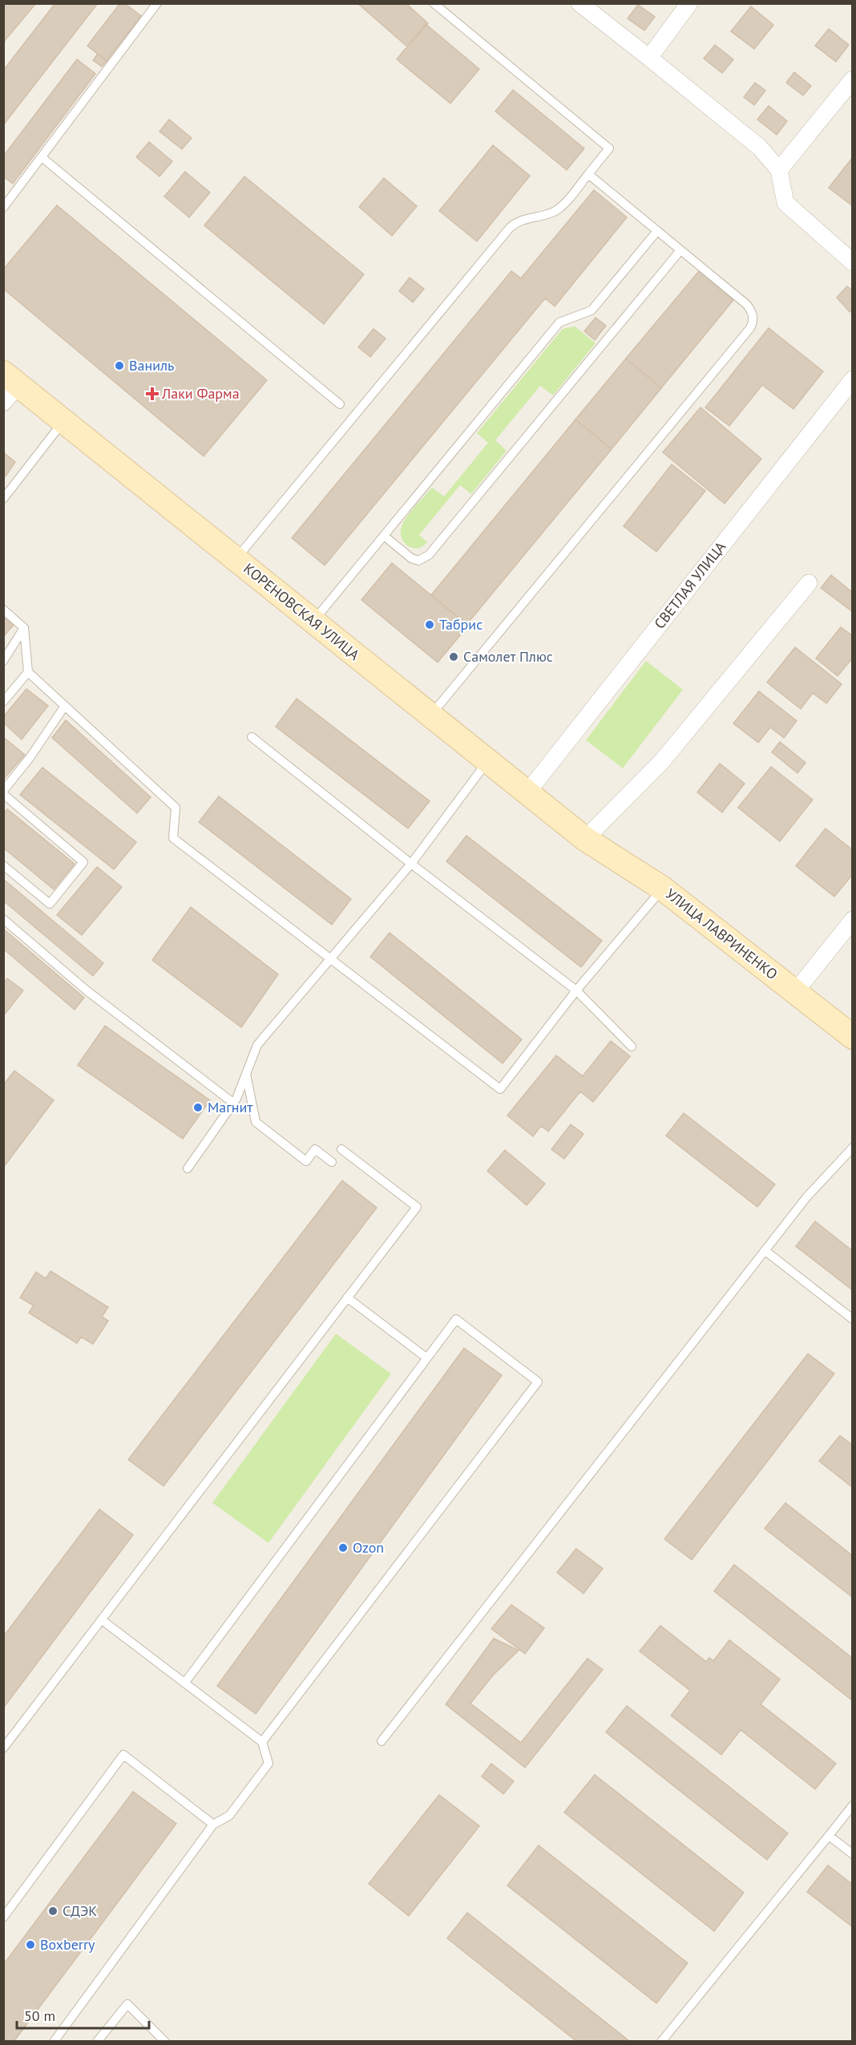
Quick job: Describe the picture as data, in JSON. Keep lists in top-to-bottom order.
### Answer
{
  "streets": {
    "street": ["СВЕТЛАЯ УЛИЦА", "КОРЕНОВСКАЯ УЛИЦА", "УЛИЦА ЛАВРИНЕНКО"]
  },
  "crossings": [
    ["СВЕТЛАЯ УЛИЦА", "КОРЕНОВСКАЯ УЛИЦА"],
    ["КОРЕНОВСКАЯ УЛИЦА", "УЛИЦА ЛАВРИНЕНКО"]
  ],
  "places": {
    "other": [
      "Ваниль",
      "Табрис",
      "Самолет Плюс",
      "Магнит",
      "Ozon",
      "СДЭК",
      "Boxberry"
    ],
    "health": ["Лаки Фарма"]
  },
  "scale_bar": "50 m"
}
